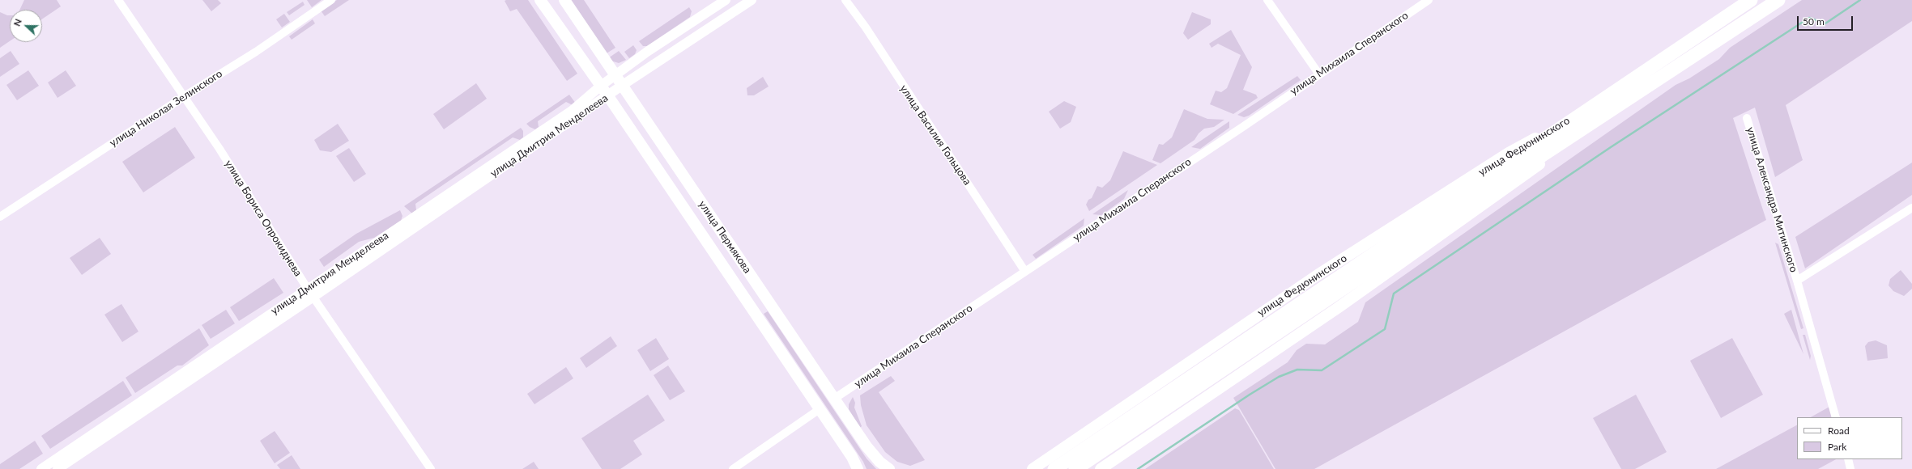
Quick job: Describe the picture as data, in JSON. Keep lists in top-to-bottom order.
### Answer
{
  "streets": {
    "highway": ["улица Федюнинского"],
    "main road": ["улица Пермякова"],
    "street": [
      "улица Михаила Сперанского",
      "улица Николая Зелинского",
      "улица Василия Гольцова",
      "улица Дмитрия Менделеева",
      "улица Александра Митинского",
      "улица Бориса Опрокиднева"
    ]
  },
  "crossings": [
    ["улица Михаила Сперанского", "улица Василия Гольцова"],
    ["улица Михаила Сперанского", "улица Пермякова"],
    ["улица Николая Зелинского", "улица Бориса Опрокиднева"],
    ["улица Дмитрия Менделеева", "улица Бориса Опрокиднева"],
    ["улица Дмитрия Менделеева", "улица Пермякова"]
  ],
  "legend": ["Road", "Park"],
  "scale_bar": "50 m",
  "north": "left"
}
